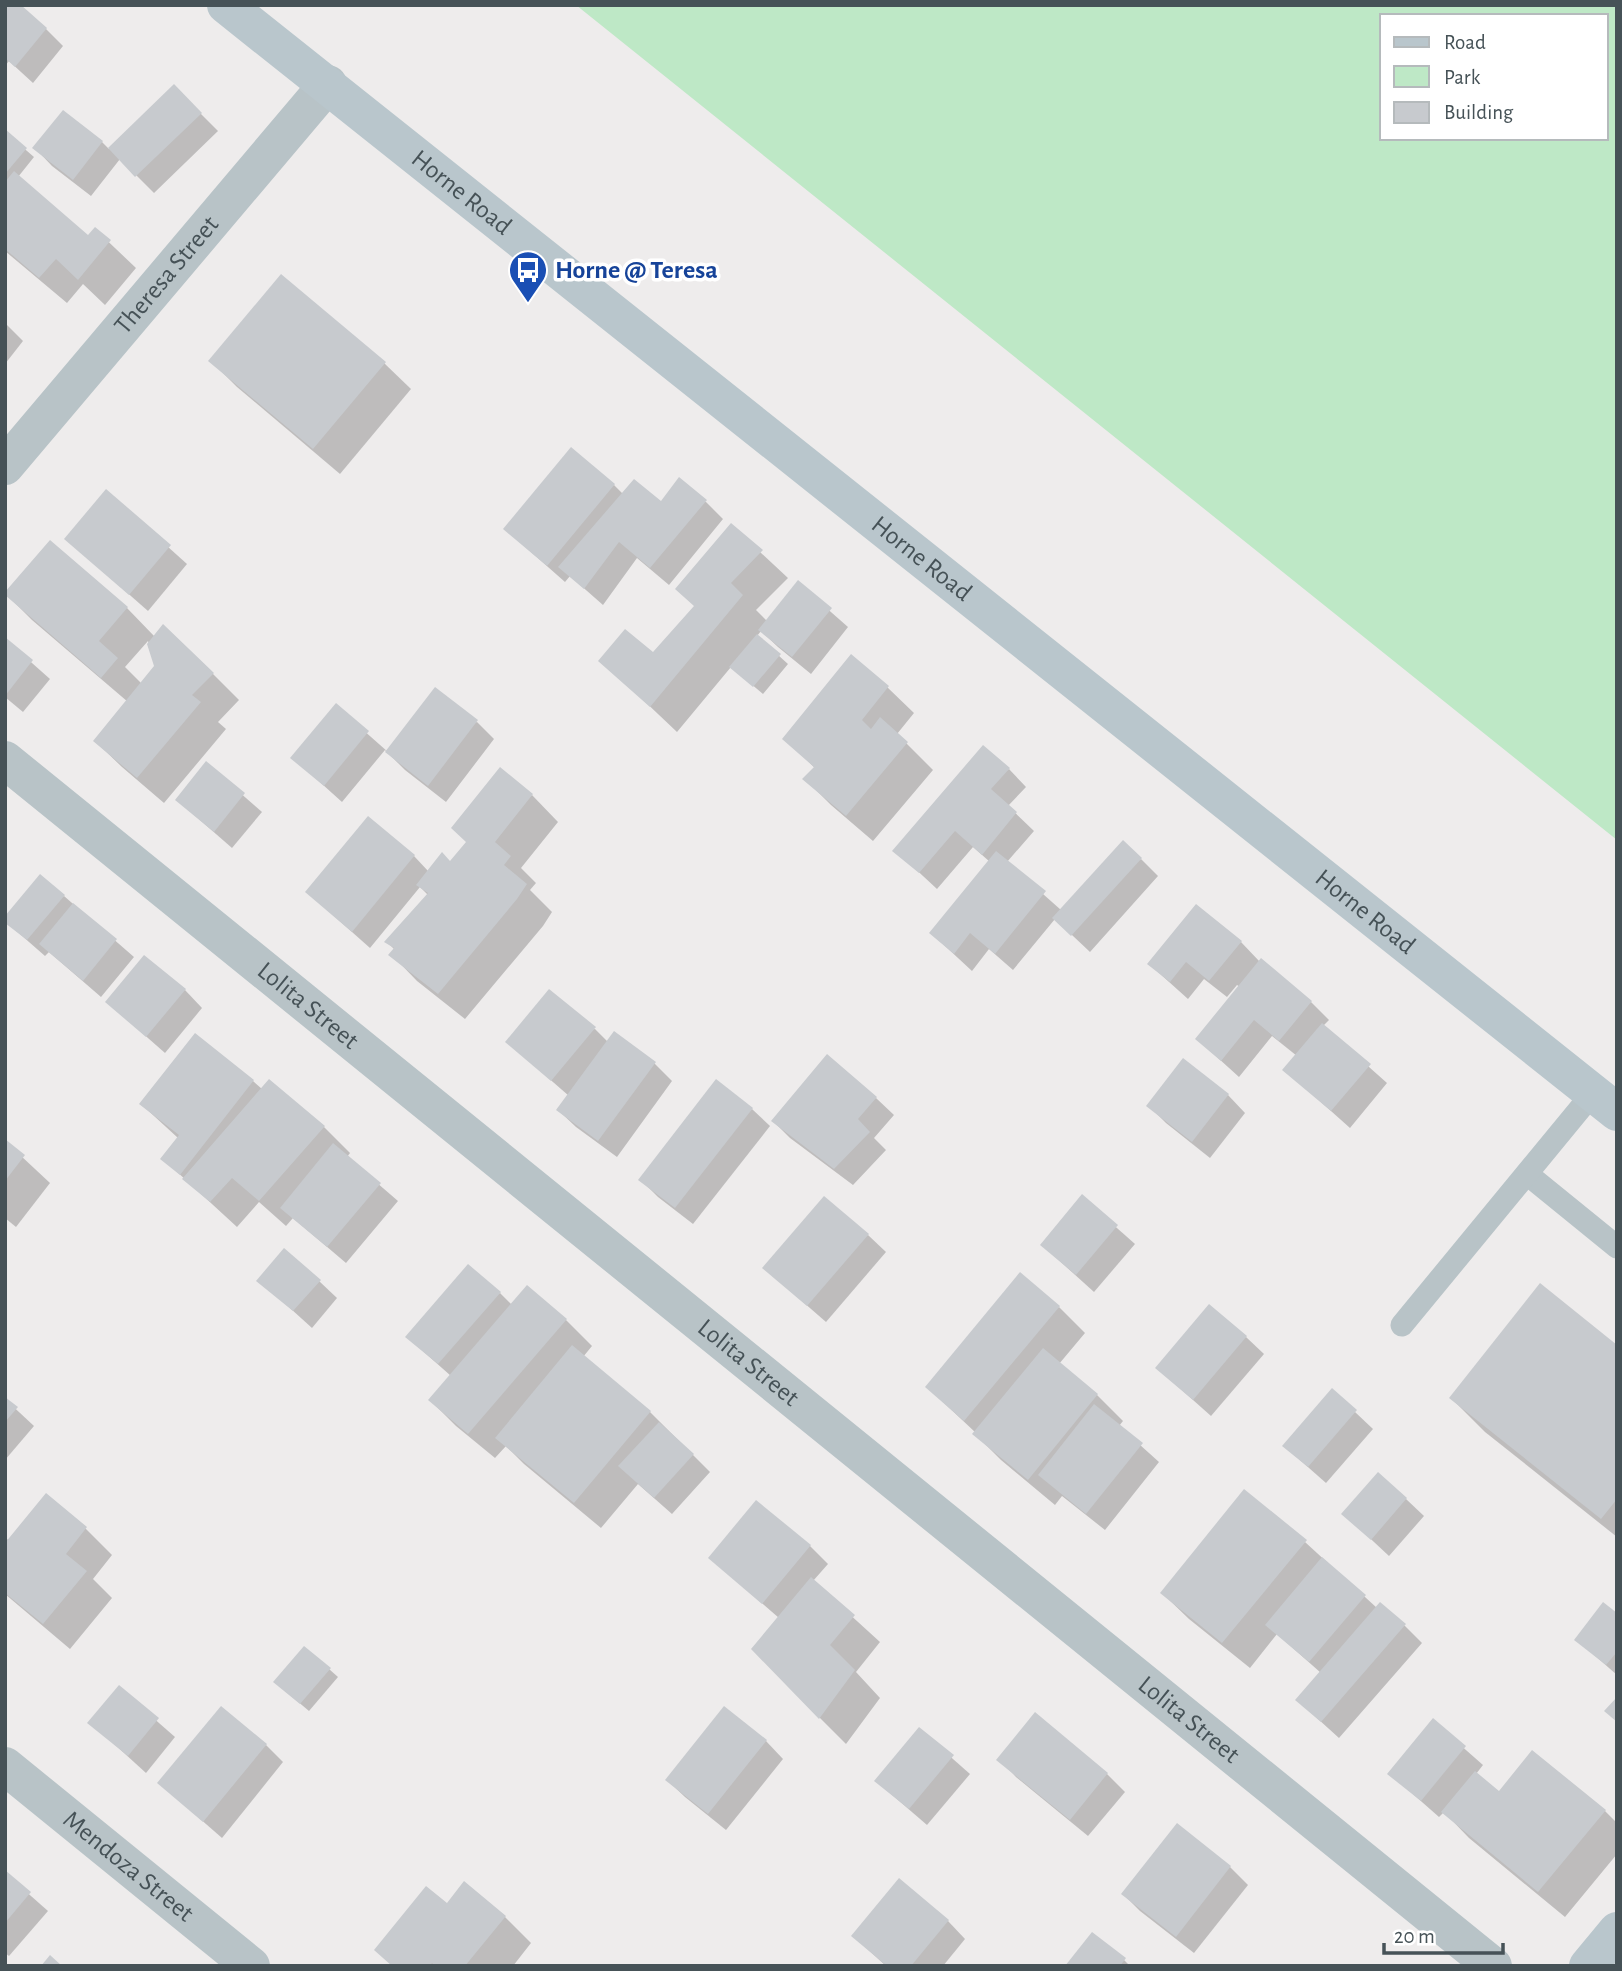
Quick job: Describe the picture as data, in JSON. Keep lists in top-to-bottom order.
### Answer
{
  "streets": {
    "main road": ["Horne Road"],
    "street": ["Theresa Street", "Lolita Street", "Mendoza Street"]
  },
  "crossings": [
    ["Horne Road", "Theresa Street"]
  ],
  "places": {
    "bus stop": ["Horne @ Teresa"]
  },
  "legend": ["Road", "Park", "Building"],
  "scale_bar": "20 m"
}
